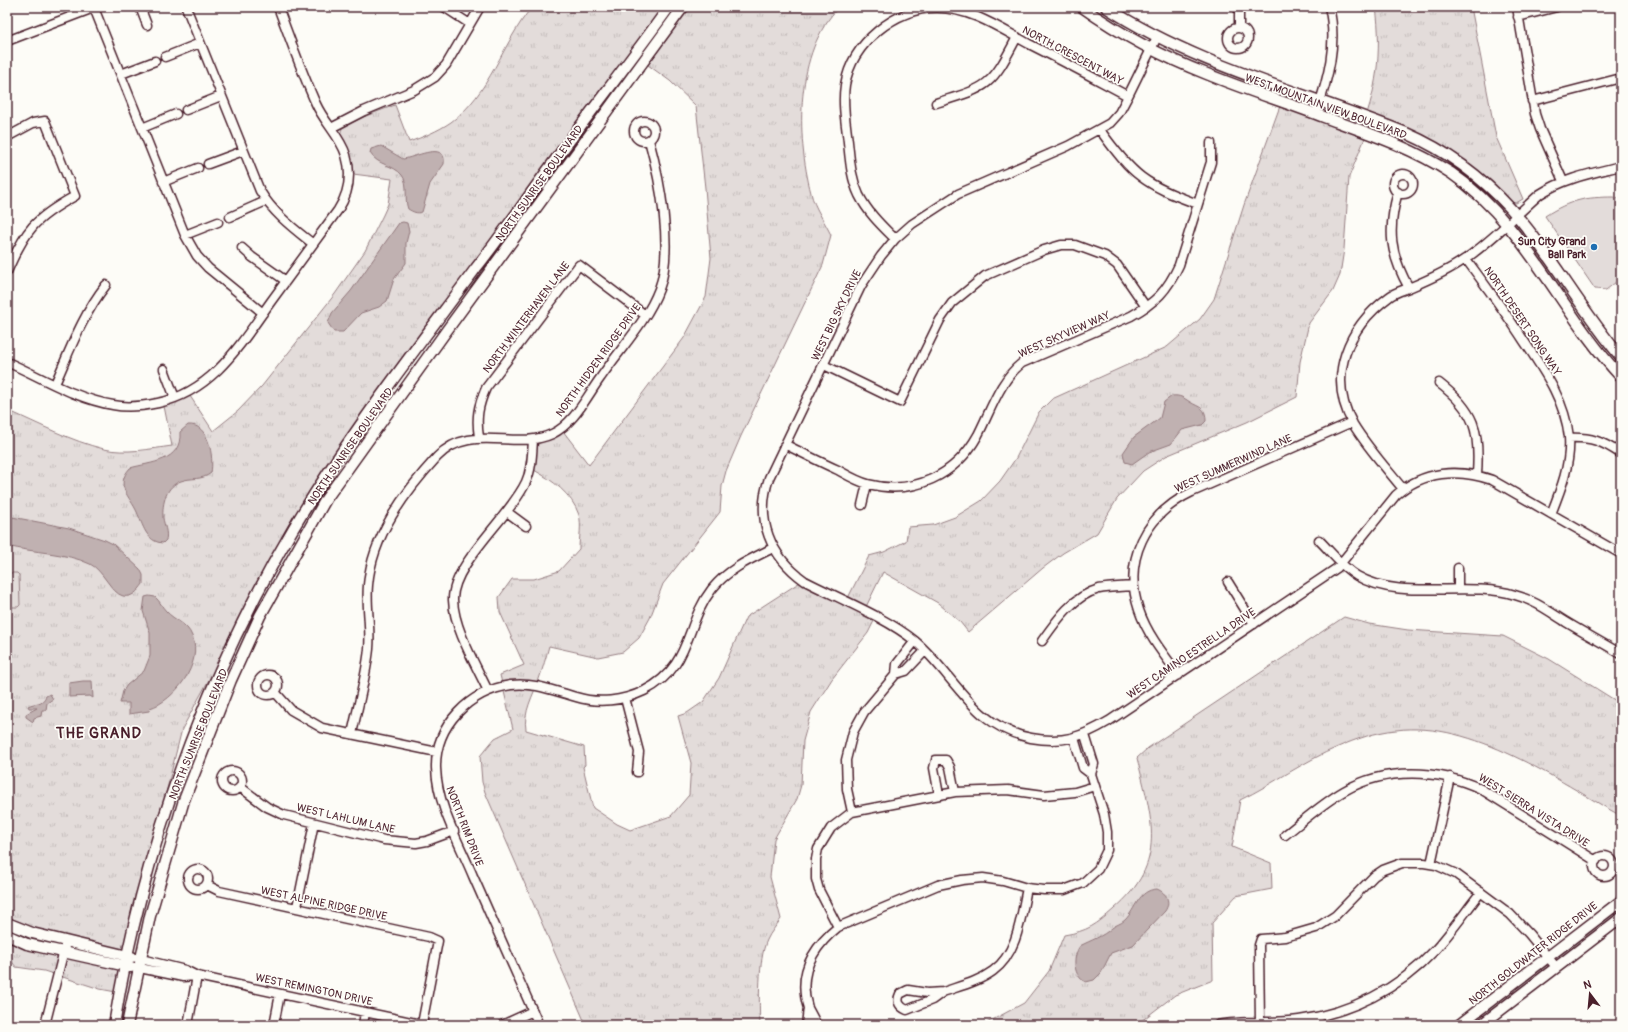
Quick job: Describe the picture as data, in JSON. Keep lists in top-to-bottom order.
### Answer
{
  "streets": {
    "street": [
      "NORTH CRESCENT WAY",
      "WEST MOUNTAIN VIEW BOULEVARD",
      "NORTH SUNRISE BOULEVARD",
      "WEST BIG SKY DRIVE",
      "NORTH WINTERHAVEN LANE",
      "NORTH DESERT SONG WAY",
      "WEST SKYVIEW WAY",
      "NORTH HIDDEN RIDGE DRIVE",
      "WEST SUMMERWIND LANE",
      "WEST CAMINO ESTRELLA DRIVE",
      "WEST SIERRA VISTA DRIVE",
      "WEST LAHLUM LANE",
      "NORTH RIM DRIVE",
      "WEST ALPINE RIDGE DRIVE",
      "NORTH GOLDWATER RIDGE DRIVE",
      "WEST REMINGTON DRIVE"
    ]
  },
  "crossings": [
    ["NORTH CRESCENT WAY", "WEST BIG SKY DRIVE"],
    ["WEST MOUNTAIN VIEW BOULEVARD", "WEST BIG SKY DRIVE"],
    ["NORTH SUNRISE BOULEVARD", "WEST REMINGTON DRIVE"],
    ["WEST BIG SKY DRIVE", "WEST SKYVIEW WAY"],
    ["WEST BIG SKY DRIVE", "WEST CAMINO ESTRELLA DRIVE"],
    ["WEST BIG SKY DRIVE", "NORTH RIM DRIVE"],
    ["NORTH WINTERHAVEN LANE", "NORTH HIDDEN RIDGE DRIVE"],
    ["NORTH DESERT SONG WAY", "WEST CAMINO ESTRELLA DRIVE"],
    ["WEST SUMMERWIND LANE", "WEST CAMINO ESTRELLA DRIVE"],
    ["WEST CAMINO ESTRELLA DRIVE", "NORTH RIM DRIVE"],
    ["WEST LAHLUM LANE", "NORTH RIM DRIVE"],
    ["WEST ALPINE RIDGE DRIVE", "WEST REMINGTON DRIVE"]
  ],
  "districts": ["THE GRAND"],
  "places": ["Sun City Grand Ball Park"],
  "north": "top"
}
